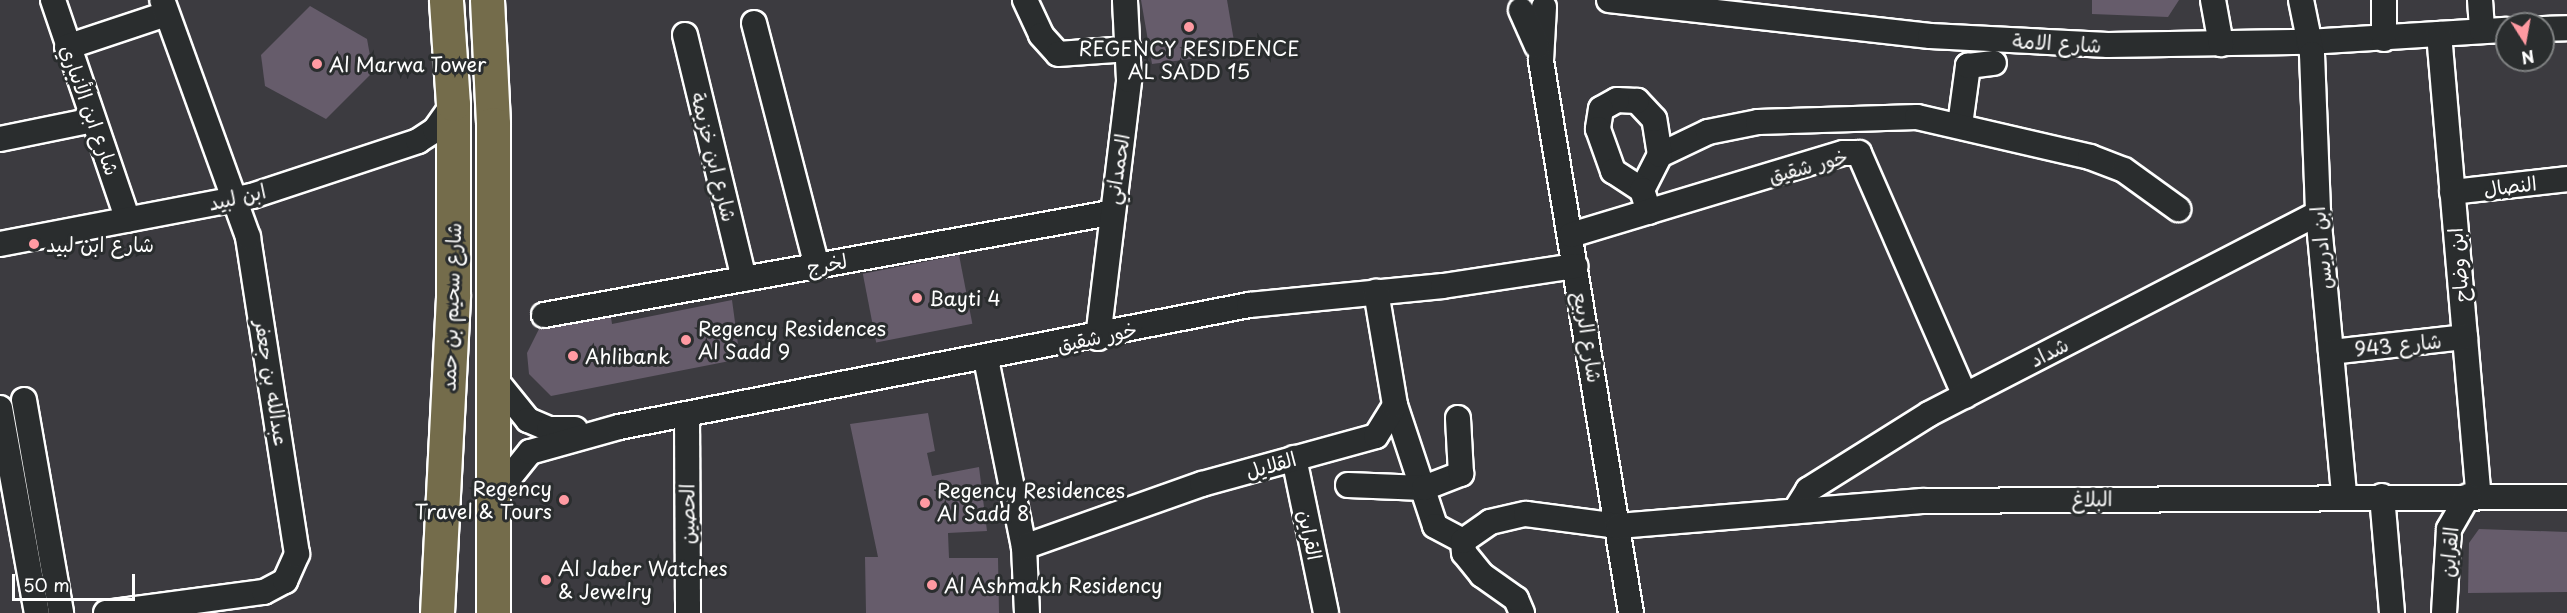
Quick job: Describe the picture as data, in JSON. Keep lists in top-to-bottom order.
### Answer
{
  "streets": {
    "highway": ["شارع سحيم بن حمد"],
    "street": [
      "شارع الامة",
      "شارع ابن الأنباري",
      "شارع ابن خزيمة",
      "خور شقيق",
      "الحمداني",
      "النصال",
      "ابن لبيد",
      "ابن ادريس",
      "لخرج",
      "ابن وضاح",
      "شارع الربيع",
      "شارع 943",
      "شداد",
      "عبدالله بن جعفر",
      "القلايل",
      "البلاغ",
      "الحصين",
      "القراين"
    ]
  },
  "crossings": [
    ["شارع الامة", "ابن ادريس"],
    ["شارع الامة", "ابن وضاح"],
    ["شارع ابن الأنباري", "ابن لبيد"],
    ["شارع ابن الأنباري", "عبدالله بن جعفر"],
    ["شارع ابن خزيمة", "لخرج"],
    ["خور شقيق", "الحمداني"],
    ["خور شقيق", "شارع سحيم بن حمد"],
    ["خور شقيق", "شارع الربيع"],
    ["خور شقيق", "شداد"],
    ["خور شقيق", "الحصين"],
    ["الحمداني", "لخرج"],
    ["النصال", "ابن وضاح"],
    ["ابن لبيد", "شارع سحيم بن حمد"],
    ["ابن لبيد", "عبدالله بن جعفر"],
    ["ابن ادريس", "شارع 943"],
    ["ابن ادريس", "شداد"],
    ["ابن ادريس", "البلاغ"],
    ["ابن وضاح", "شارع 943"],
    ["ابن وضاح", "البلاغ"],
    ["ابن وضاح", "القراين"],
    ["شارع الربيع", "البلاغ"],
    ["شداد", "البلاغ"],
    ["القلايل", "القراين"],
    ["البلاغ", "القراين"]
  ],
  "places": [
    "REGENCY RESIDENCE AL SADD 15",
    "Al Marwa Tower",
    "شارع ابن لبيد",
    "Bayti 4",
    "Regency Residences Al Sadd 9",
    "Ahlibank",
    "Regency Travel & Tours",
    "Regency Residences Al Sadd 8",
    "Al Jaber Watches & Jewelry",
    "Al Ashmakh Residency"
  ],
  "scale_bar": "50 m",
  "north": "bottom"
}
